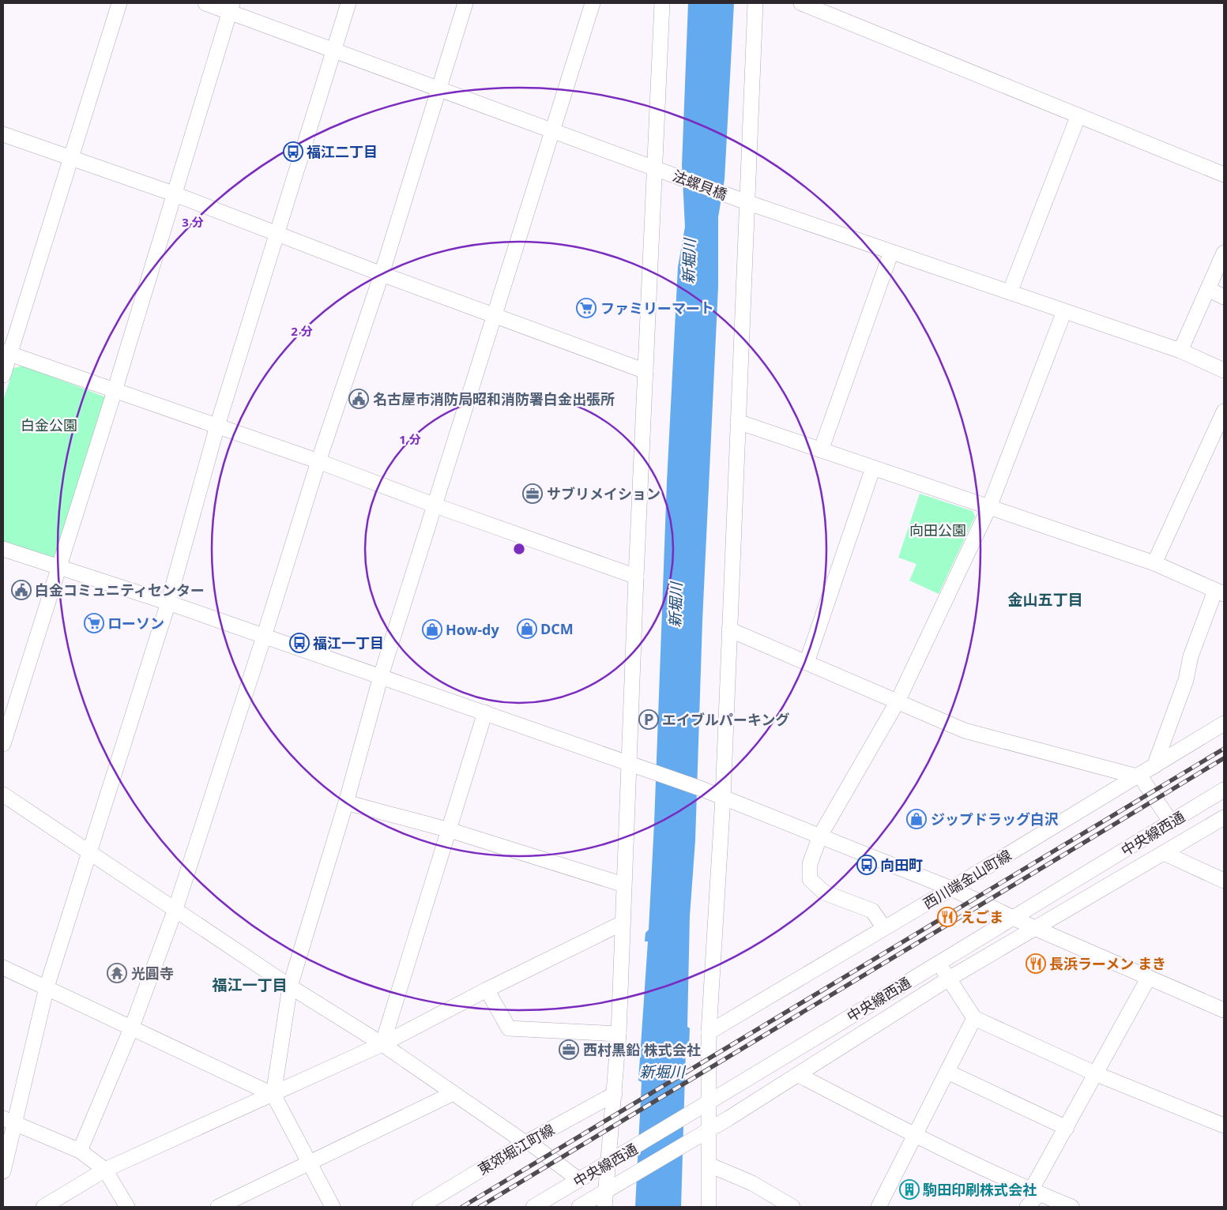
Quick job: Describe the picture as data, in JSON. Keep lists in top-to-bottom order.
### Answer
{
  "streets": {
    "street": [
      "法螺貝橋",
      "中央線西通",
      "西川端金山町線",
      "東郊堀江町線"
    ]
  },
  "districts": ["金山五丁目", "福江一丁目"],
  "water": ["新堀川"],
  "parks": ["白金公園", "向田公園"],
  "places": {
    "bus stop": ["福江二丁目", "福江一丁目", "向田町"],
    "supermarket": ["ファミリーマート", "ローソン"],
    "public building": ["名古屋市消防局昭和消防署白金出張所", "白金コミュニティセンター"],
    "office": ["サブリメイション", "西村黒鉛 株式会社"],
    "shop": ["DCM", "How-dy", "ジップドラッグ白沢"],
    "parking": ["エイブルパーキング"],
    "restaurant": ["えごま", "長浜ラーメン まき"],
    "temple": ["光圓寺"],
    "building": ["駒田印刷株式会社"]
  },
  "rings": ["3 分", "2 分", "1 分"]
}
